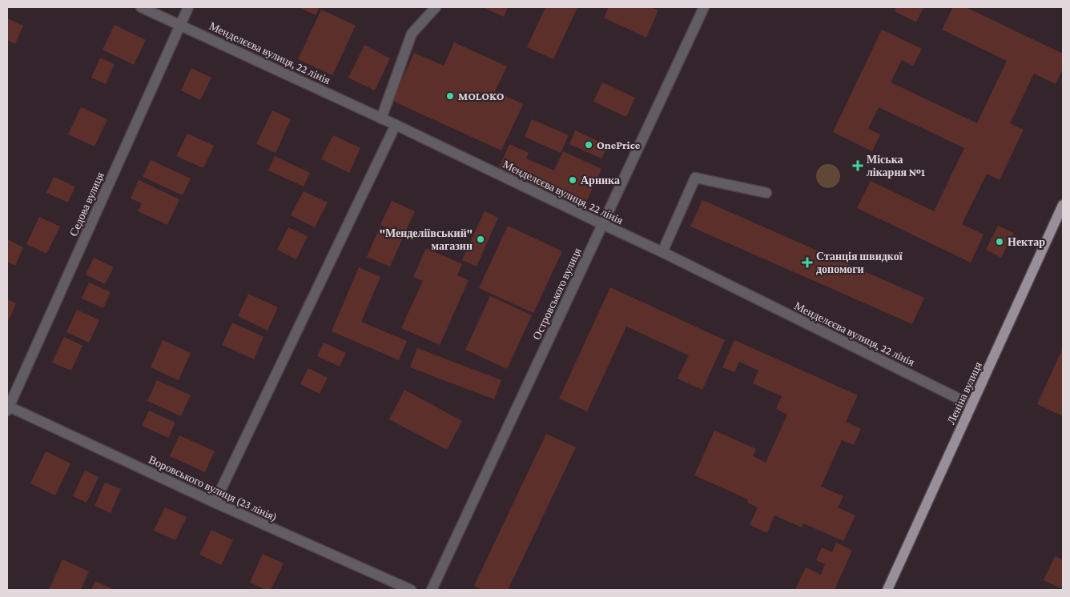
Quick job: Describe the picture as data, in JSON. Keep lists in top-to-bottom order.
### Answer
{
  "streets": {
    "main road": ["Леніна вулиця"],
    "street": [
      "Менделєєва вулиця, 22 лінія",
      "Седова вулиця",
      "Островського вулиця",
      "Воровського вулиця (23 лiнiя)"
    ]
  },
  "crossings": [
    ["Менделєєва вулиця, 22 лінія", "Седова вулиця"],
    ["Менделєєва вулиця, 22 лінія", "Островського вулиця"],
    ["Менделєєва вулиця, 22 лінія", "Леніна вулиця"],
    ["Седова вулиця", "Воровського вулиця (23 лiнiя)"]
  ],
  "places": {
    "other": [
      "MOLOKO",
      "OnePrice",
      "Арника",
      "\"Менделіївський\" магазин",
      "Нектар"
    ],
    "health": ["Міська лікарня №1", "Станція швидкої допомоги"]
  }
}
